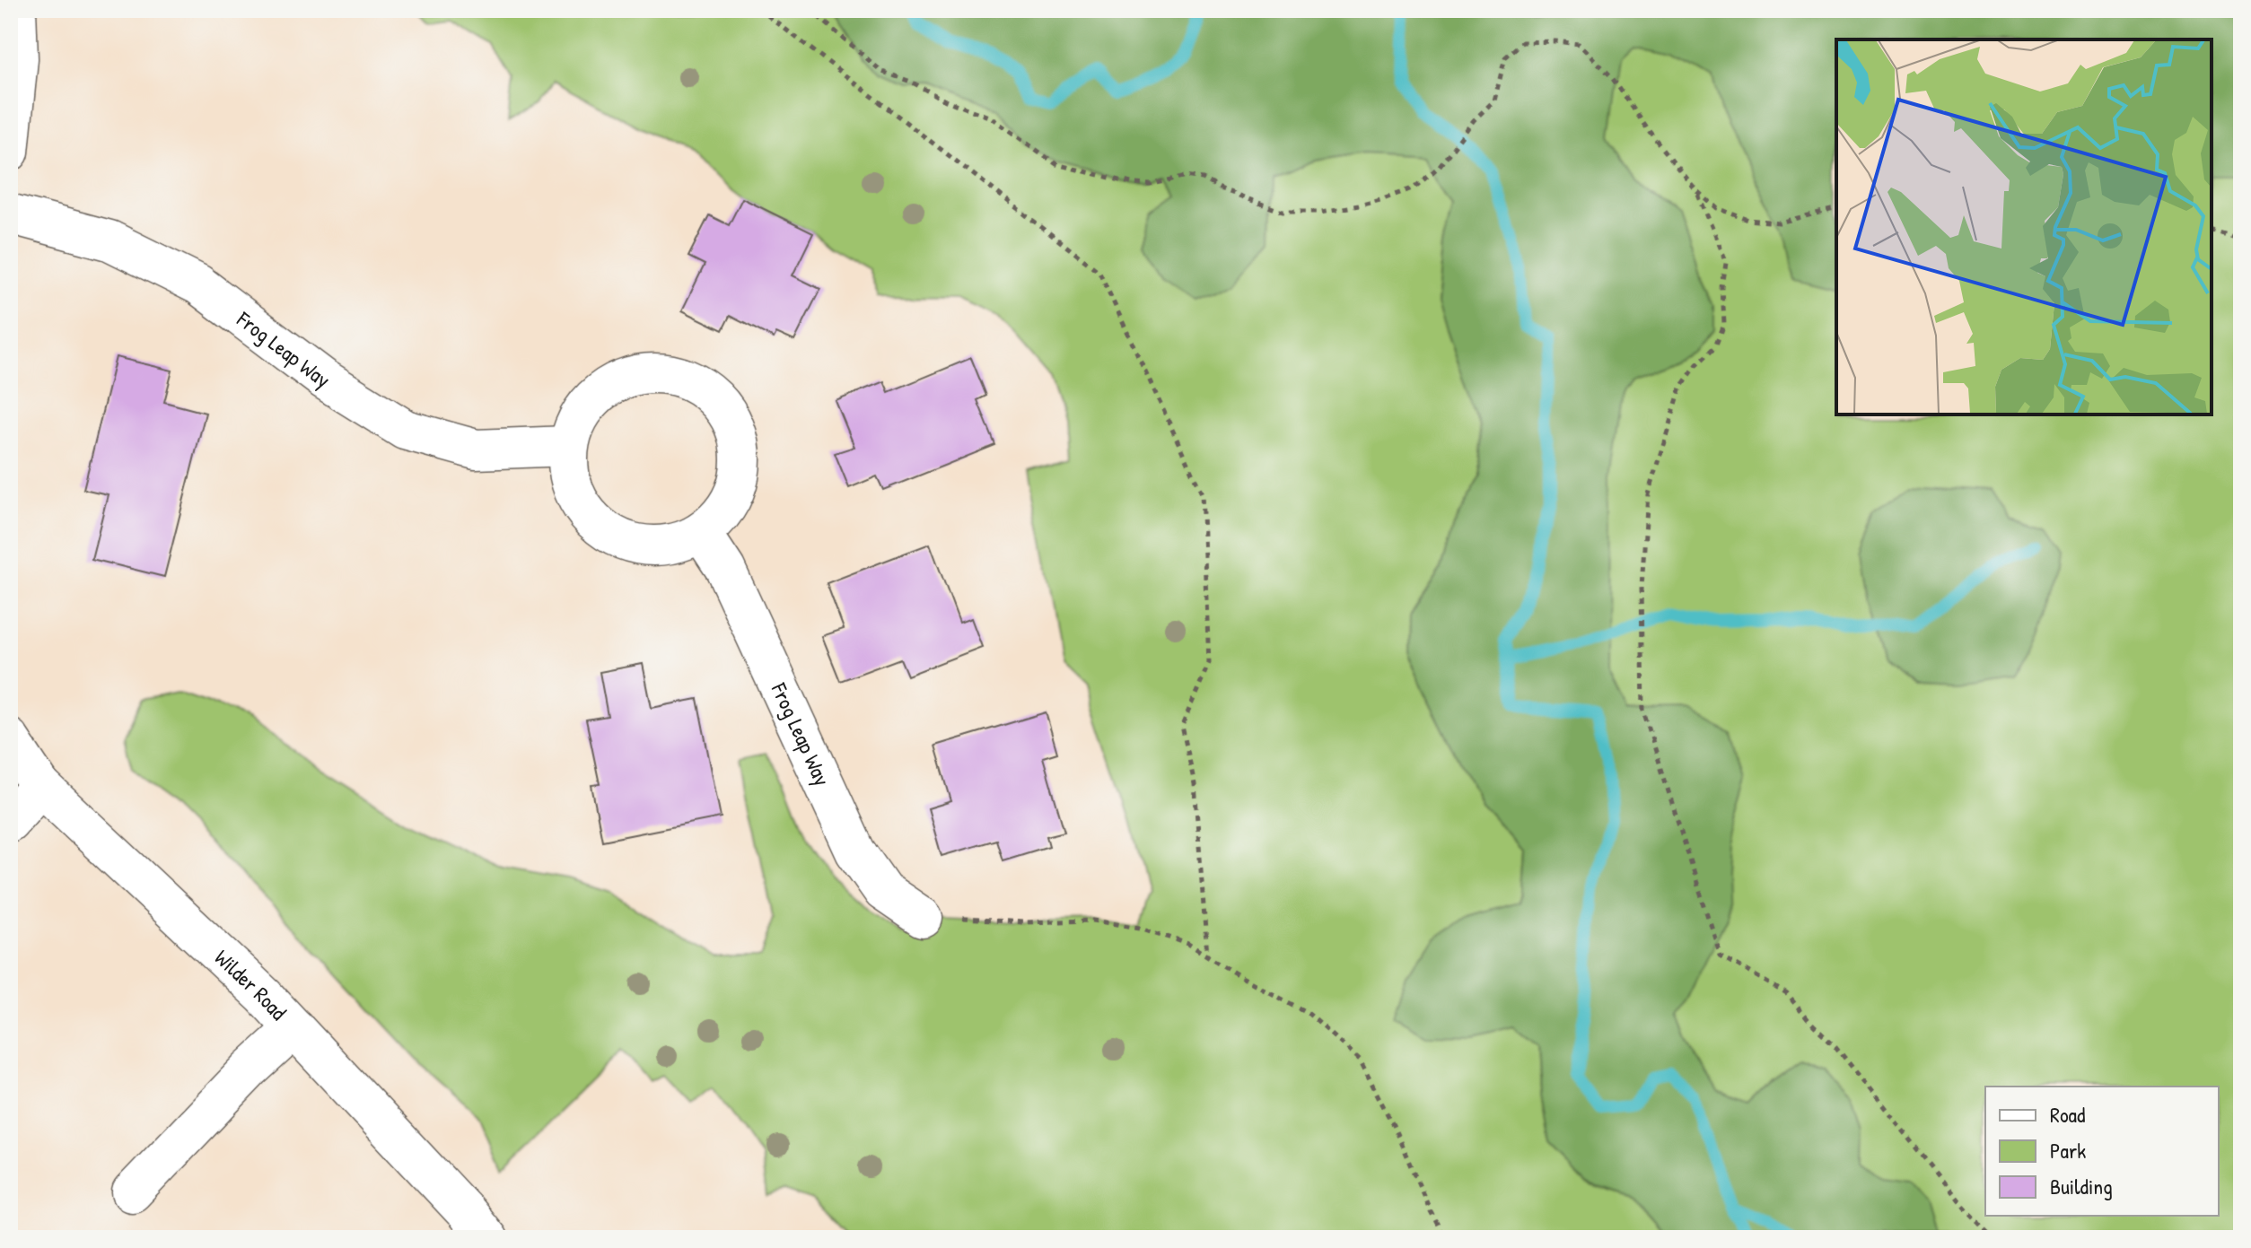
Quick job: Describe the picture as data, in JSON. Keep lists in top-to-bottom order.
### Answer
{
  "streets": {
    "street": ["Frog Leap Way", "Wilder Road"]
  },
  "legend": ["Road", "Park", "Building"]
}
